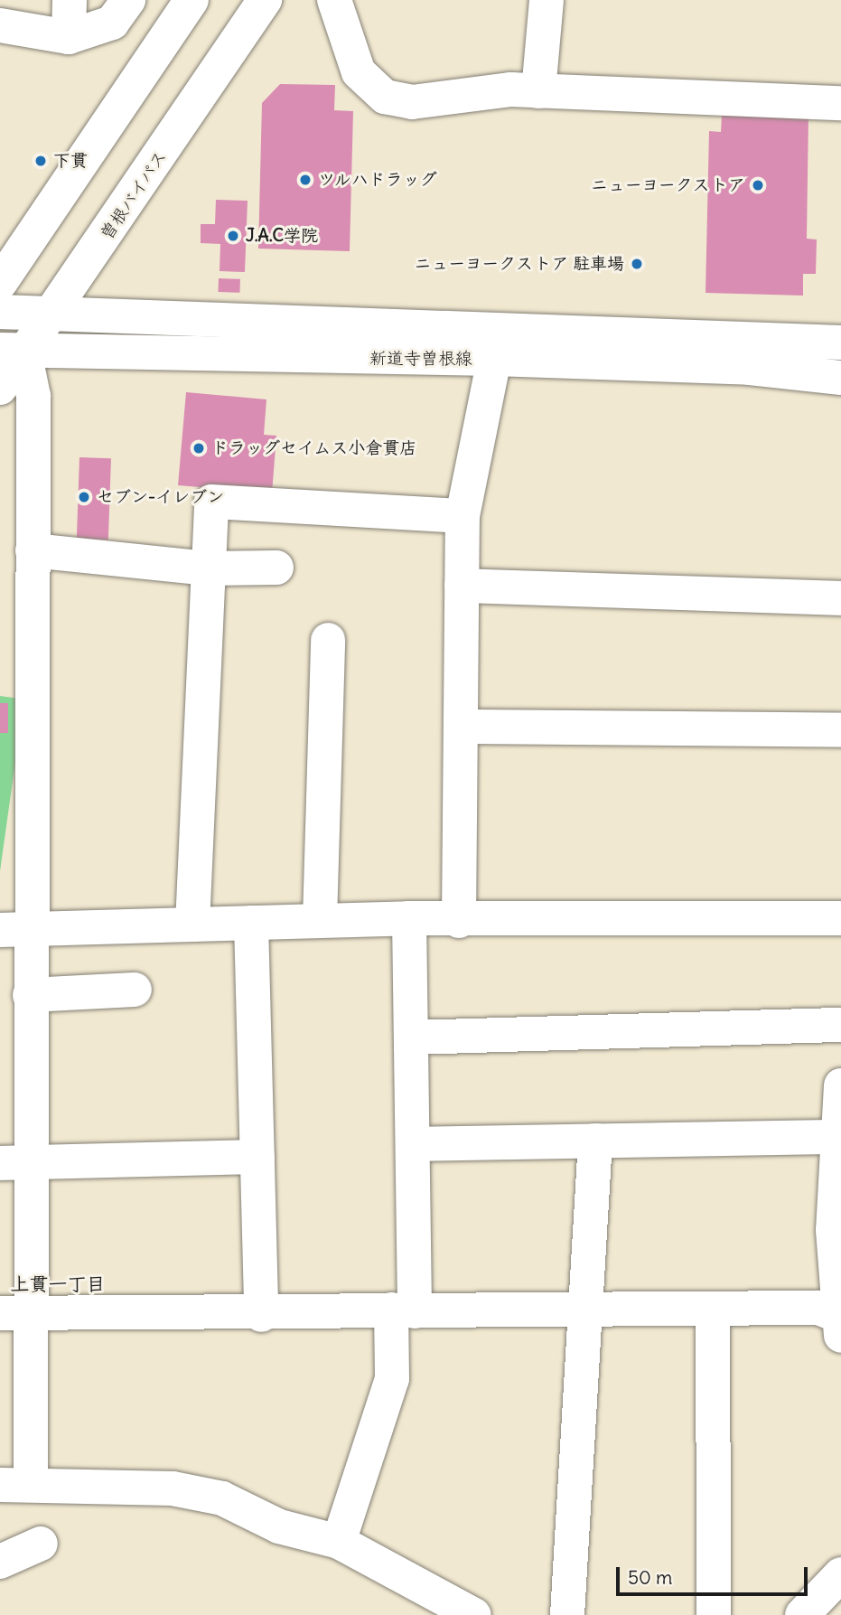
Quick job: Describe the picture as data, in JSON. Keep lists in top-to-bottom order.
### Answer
{
  "streets": {
    "main road": ["曽根バイパス", "新道寺曽根線"]
  },
  "crossings": [
    ["曽根バイパス", "新道寺曽根線"]
  ],
  "districts": ["上貫一丁目"],
  "places": [
    "下貫",
    "ツルハドラッグ",
    "ニューヨークストア",
    "J.A.C学院",
    "ニューヨークストア 駐車場",
    "ドラッグセイムス小倉貫店",
    "セブン-イレブン"
  ],
  "scale_bar": "50 m"
}
